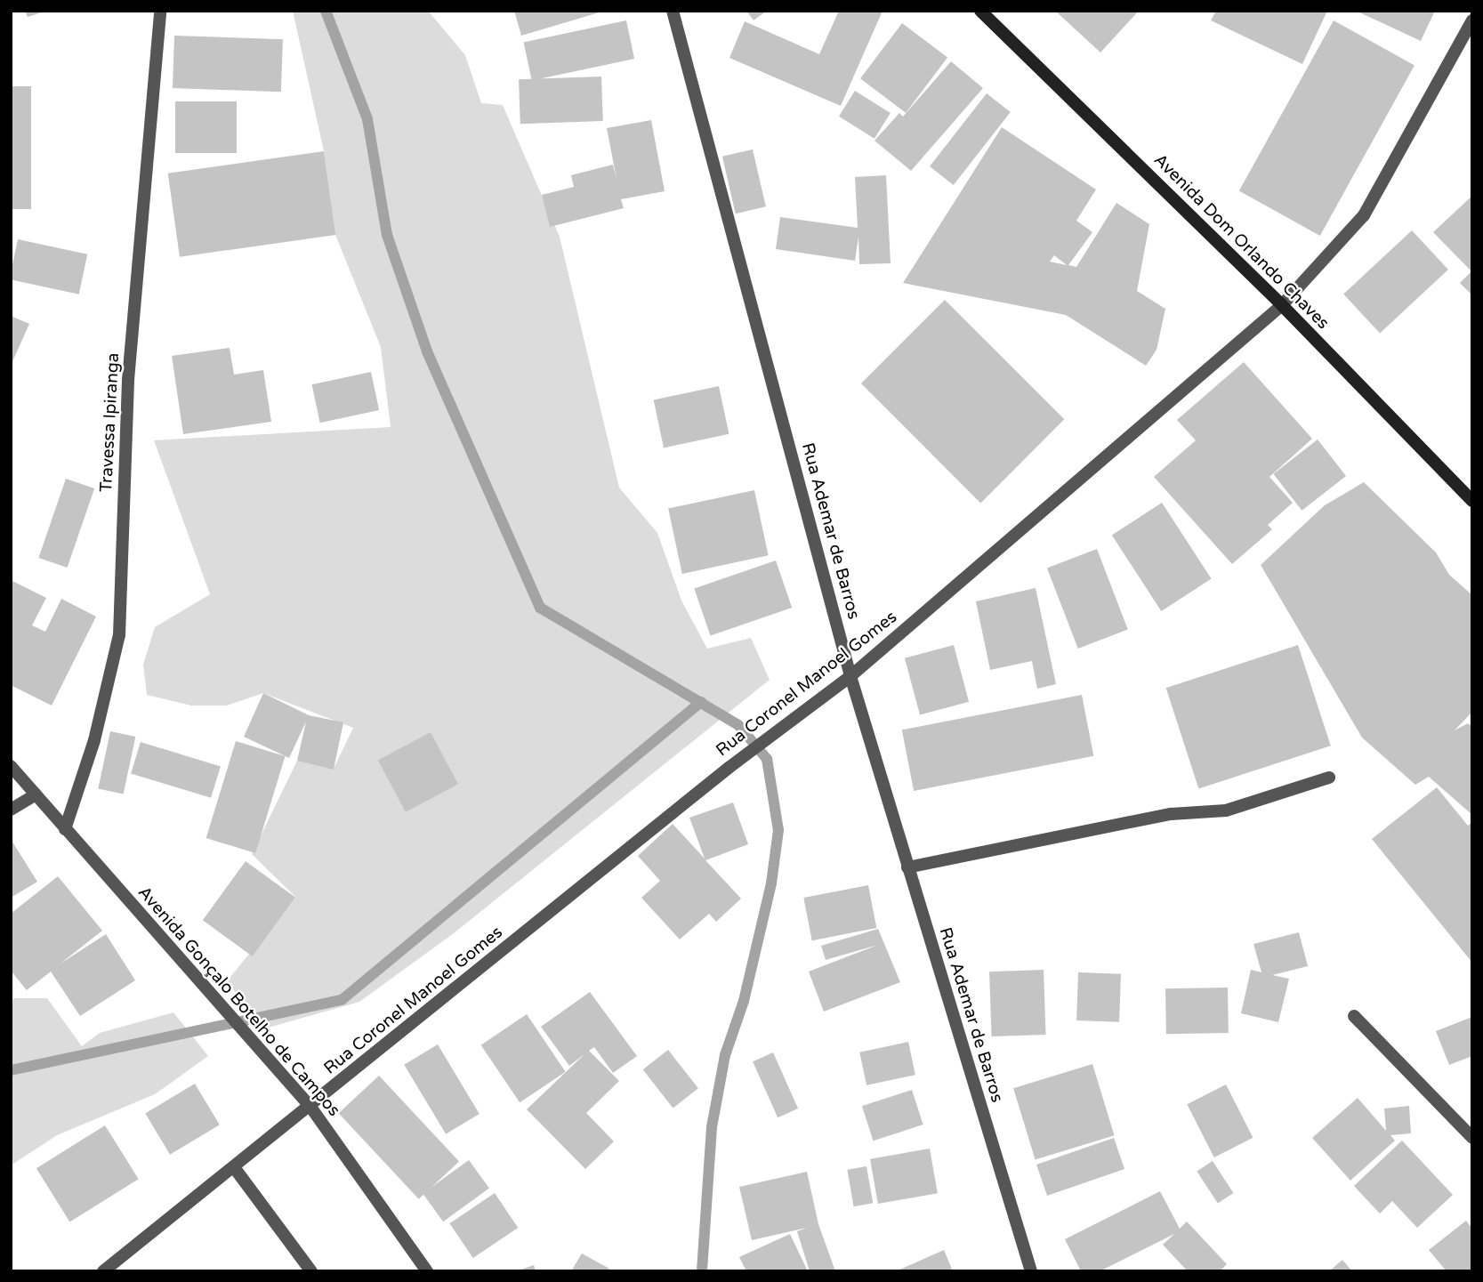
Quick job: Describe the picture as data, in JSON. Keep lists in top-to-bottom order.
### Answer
{
  "streets": {
    "main road": ["Avenida Dom Orlando Chaves"],
    "street": [
      "Travessa Ipiranga",
      "Rua Ademar de Barros",
      "Rua Coronel Manoel Gomes",
      "Avenida Gonçalo Botelho de Campos"
    ]
  },
  "crossings": [
    ["Avenida Dom Orlando Chaves", "Rua Coronel Manoel Gomes"],
    ["Travessa Ipiranga", "Avenida Gonçalo Botelho de Campos"],
    ["Rua Ademar de Barros", "Rua Coronel Manoel Gomes"],
    ["Rua Coronel Manoel Gomes", "Avenida Gonçalo Botelho de Campos"]
  ]
}
